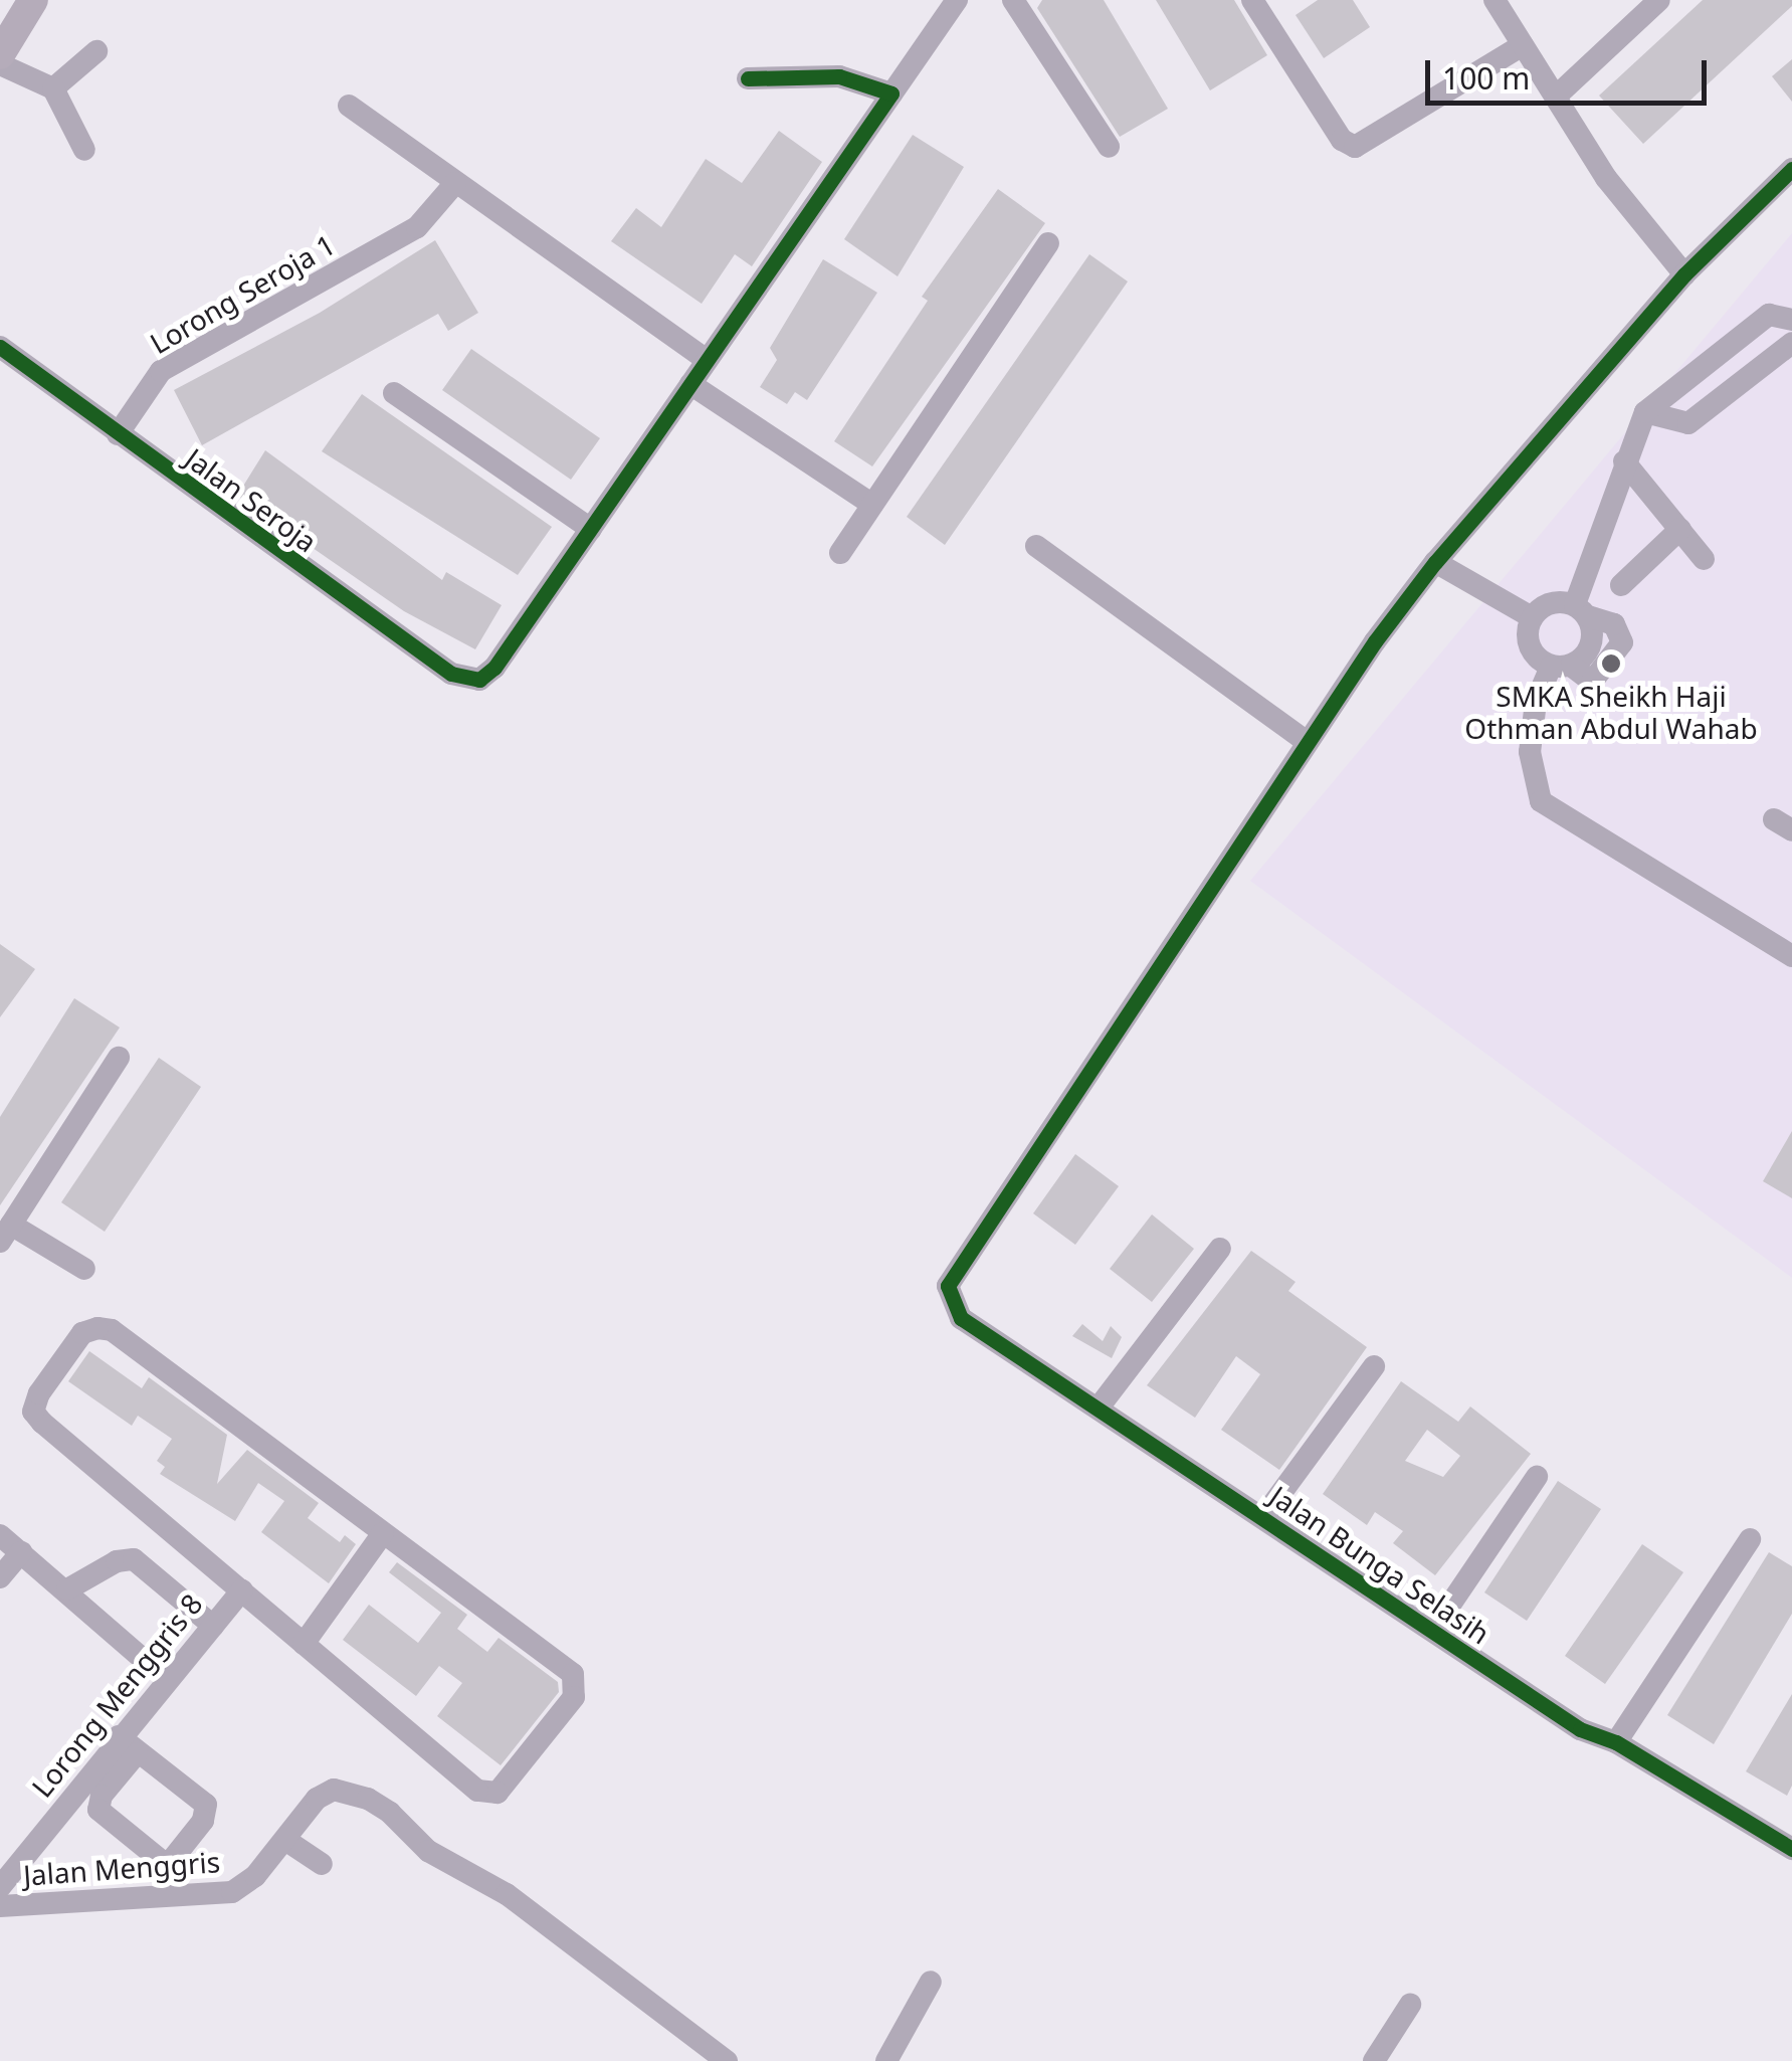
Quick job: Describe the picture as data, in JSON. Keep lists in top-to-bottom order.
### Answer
{
  "streets": {
    "street": [
      "Lorong Seroja 1",
      "Jalan Seroja",
      "Jalan Bunga Selasih",
      "Lorong Menggris 8",
      "Jalan Menggris"
    ]
  },
  "crossings": [
    ["Lorong Seroja 1", "Jalan Seroja"]
  ],
  "places": ["SMKA Sheikh Haji Othman Abdul Wahab"],
  "scale_bar": "100 m"
}
